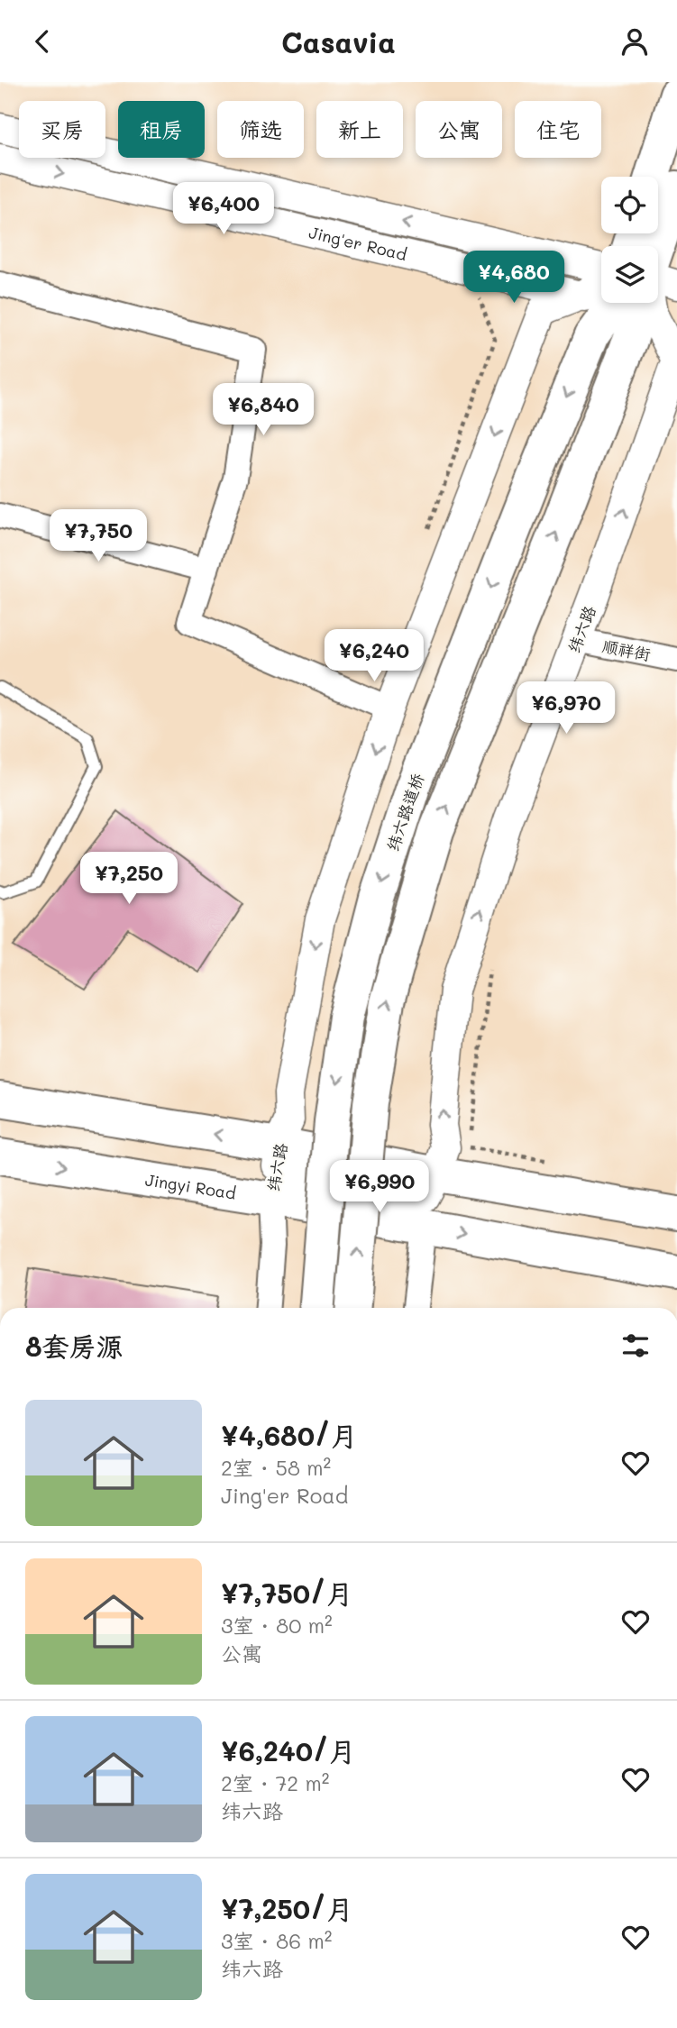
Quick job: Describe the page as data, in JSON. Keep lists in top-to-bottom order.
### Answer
{
  "streets": {
    "main road": ["纬六路道桥", "Jingyi Road"],
    "street": ["Jing'er Road", "纬六路", "顺祥街"]
  },
  "crossings": [
    ["纬六路", "顺祥街"],
    ["纬六路", "Jingyi Road"]
  ],
  "page": {
    "header": "Casavia",
    "chip": [
      "买房",
      "租房",
      "筛选",
      "新上",
      "公寓",
      "住宅"
    ],
    "price": [
      "¥6,400",
      "¥4,680",
      "¥6,840",
      "¥7,750",
      "¥6,240",
      "¥6,970",
      "¥7,250",
      "¥6,990"
    ],
    "heading": "8套房源",
    "list": [
      {
        "name": "¥4,680/月",
        "note": "2室 · 58 m² · Jing'er Road"
      },
      {
        "name": "¥7,750/月",
        "note": "3室 · 80 m² · 公寓"
      },
      {
        "name": "¥6,240/月",
        "note": "2室 · 72 m² · 纬六路"
      },
      {
        "name": "¥7,250/月",
        "note": "3室 · 86 m² · 纬六路"
      }
    ]
  }
}
